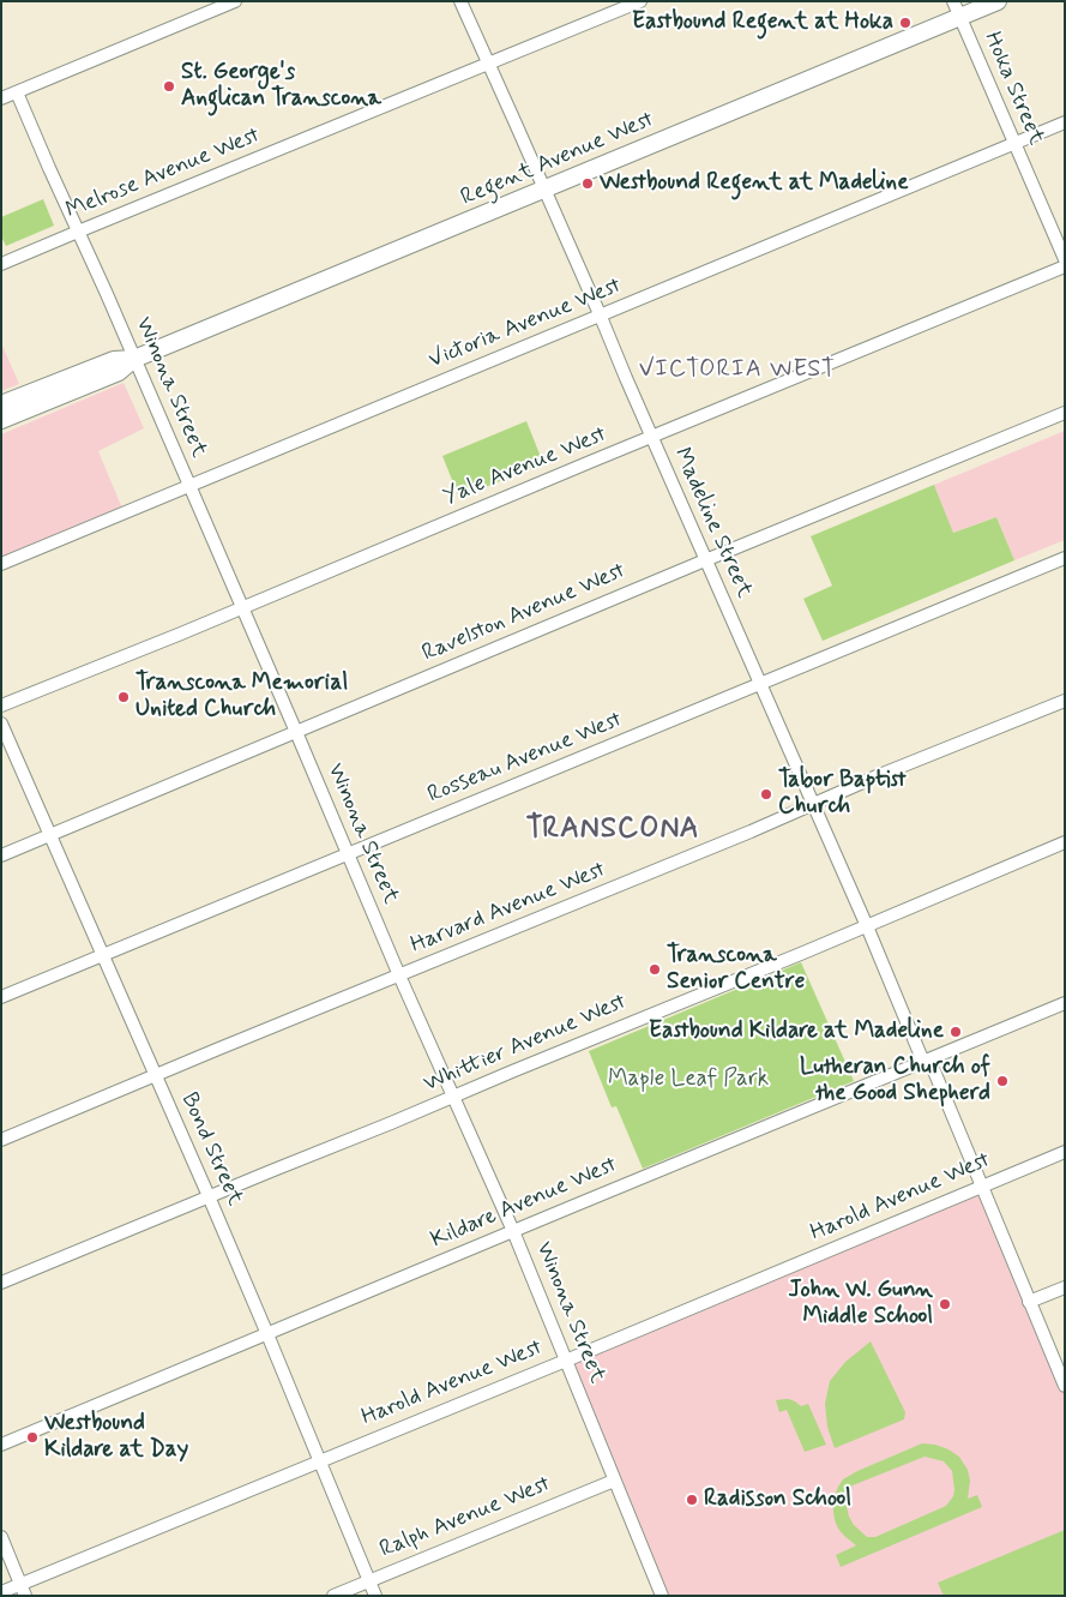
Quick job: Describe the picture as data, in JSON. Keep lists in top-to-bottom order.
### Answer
{
  "streets": {
    "main road": ["Regent Avenue West"],
    "street": [
      "Hoka Street",
      "Melrose Avenue West",
      "Victoria Avenue West",
      "Winona Street",
      "Yale Avenue West",
      "Madeline Street",
      "Ravelston Avenue West",
      "Rosseau Avenue West",
      "Harvard Avenue West",
      "Whittier Avenue West",
      "Bond Street",
      "Harold Avenue West",
      "Kildare Avenue West",
      "Ralph Avenue West"
    ]
  },
  "crossings": [
    ["Hoka Street", "Regent Avenue West"],
    ["Hoka Street", "Victoria Avenue West"],
    ["Regent Avenue West", "Winona Street"],
    ["Regent Avenue West", "Madeline Street"],
    ["Melrose Avenue West", "Winona Street"],
    ["Melrose Avenue West", "Madeline Street"],
    ["Victoria Avenue West", "Winona Street"],
    ["Victoria Avenue West", "Madeline Street"],
    ["Winona Street", "Yale Avenue West"],
    ["Winona Street", "Ravelston Avenue West"],
    ["Winona Street", "Rosseau Avenue West"],
    ["Winona Street", "Harvard Avenue West"],
    ["Winona Street", "Whittier Avenue West"],
    ["Winona Street", "Harold Avenue West"],
    ["Winona Street", "Kildare Avenue West"],
    ["Winona Street", "Ralph Avenue West"],
    ["Yale Avenue West", "Madeline Street"],
    ["Madeline Street", "Ravelston Avenue West"],
    ["Madeline Street", "Rosseau Avenue West"],
    ["Madeline Street", "Harvard Avenue West"],
    ["Madeline Street", "Whittier Avenue West"],
    ["Madeline Street", "Harold Avenue West"],
    ["Madeline Street", "Kildare Avenue West"],
    ["Ravelston Avenue West", "Bond Street"],
    ["Rosseau Avenue West", "Bond Street"],
    ["Harvard Avenue West", "Bond Street"],
    ["Whittier Avenue West", "Bond Street"],
    ["Bond Street", "Harold Avenue West"],
    ["Bond Street", "Kildare Avenue West"],
    ["Bond Street", "Ralph Avenue West"]
  ],
  "districts": ["VICTORIA WEST", "TRANSCONA"],
  "parks": ["Maple Leaf Park"],
  "places": [
    "Eastbound Regent at Hoka",
    "St. George's Anglican Transcona",
    "Westbound Regent at Madeline",
    "Transcona Memorial United Church",
    "Tabor Baptist Church",
    "Transcona Senior Centre",
    "Eastbound Kildare at Madeline",
    "Lutheran Church of the Good Shepherd",
    "John W. Gunn Middle School",
    "Westbound Kildare at Day",
    "Radisson School"
  ]
}
